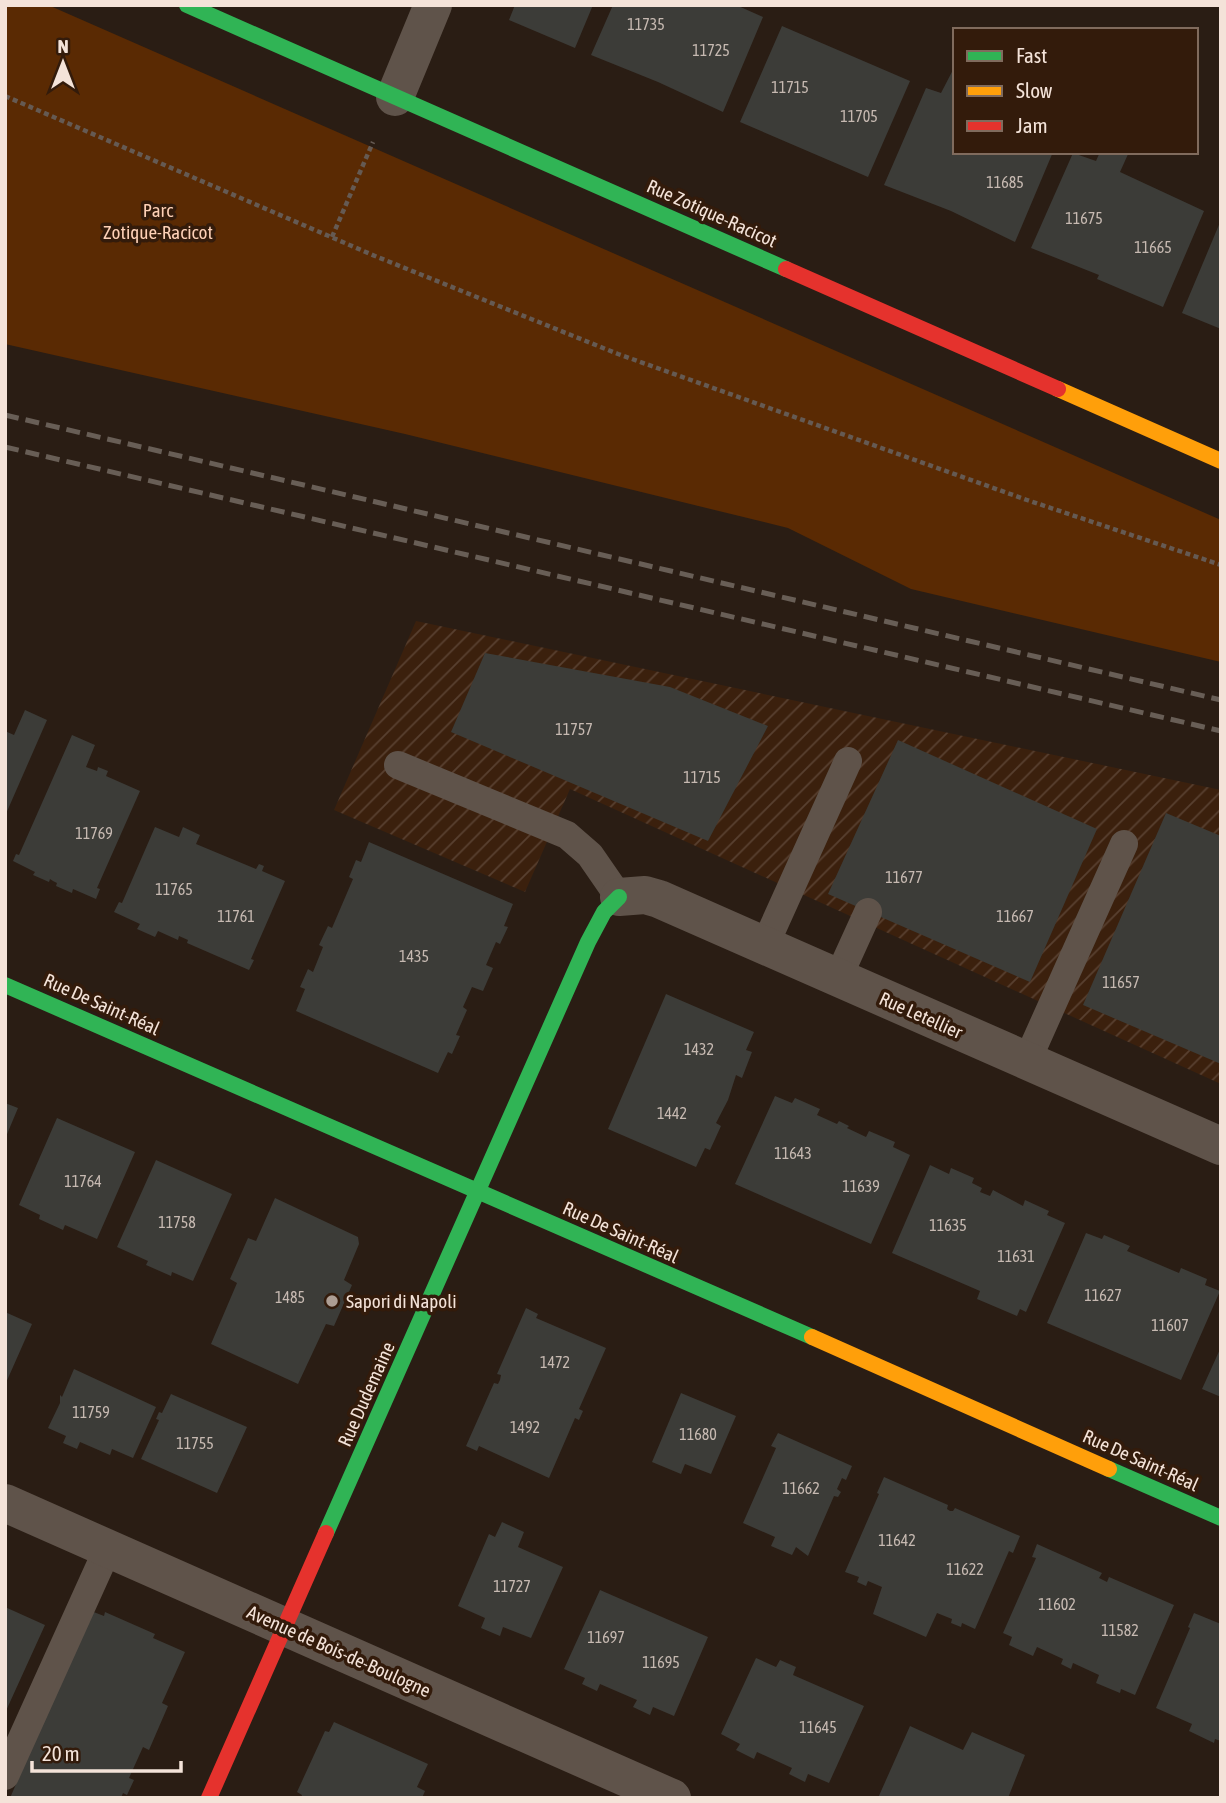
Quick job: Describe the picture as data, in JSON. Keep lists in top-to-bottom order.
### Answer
{
  "streets": {
    "street": [
      "Rue Zotique-Racicot",
      "Rue De Saint-Réal",
      "Rue Letellier",
      "Rue Dudemaine",
      "Avenue de Bois-de-Boulogne"
    ]
  },
  "crossings": [
    ["Rue De Saint-Réal", "Rue Dudemaine"],
    ["Rue Letellier", "Rue Dudemaine"],
    ["Rue Dudemaine", "Avenue de Bois-de-Boulogne"]
  ],
  "parks": ["Parc Zotique-Racicot"],
  "places": ["Sapori di Napoli"],
  "house_numbers": [
    "11735",
    "11725",
    "11715",
    "11705",
    "11685",
    "11675",
    "11665",
    "11757",
    "11715",
    "11769",
    "11677",
    "11765",
    "11761",
    "11667",
    "1435",
    "11657",
    "1432",
    "1442",
    "11643",
    "11764",
    "11639",
    "11758",
    "11635",
    "11631",
    "11627",
    "1485",
    "11607",
    "1472",
    "11759",
    "1492",
    "11680",
    "11755",
    "11662",
    "11642",
    "11622",
    "11727",
    "11602",
    "11582",
    "11697",
    "11695",
    "11645"
  ],
  "legend": ["Fast", "Slow", "Jam"],
  "scale_bar": "20 m",
  "north": "top"
}
